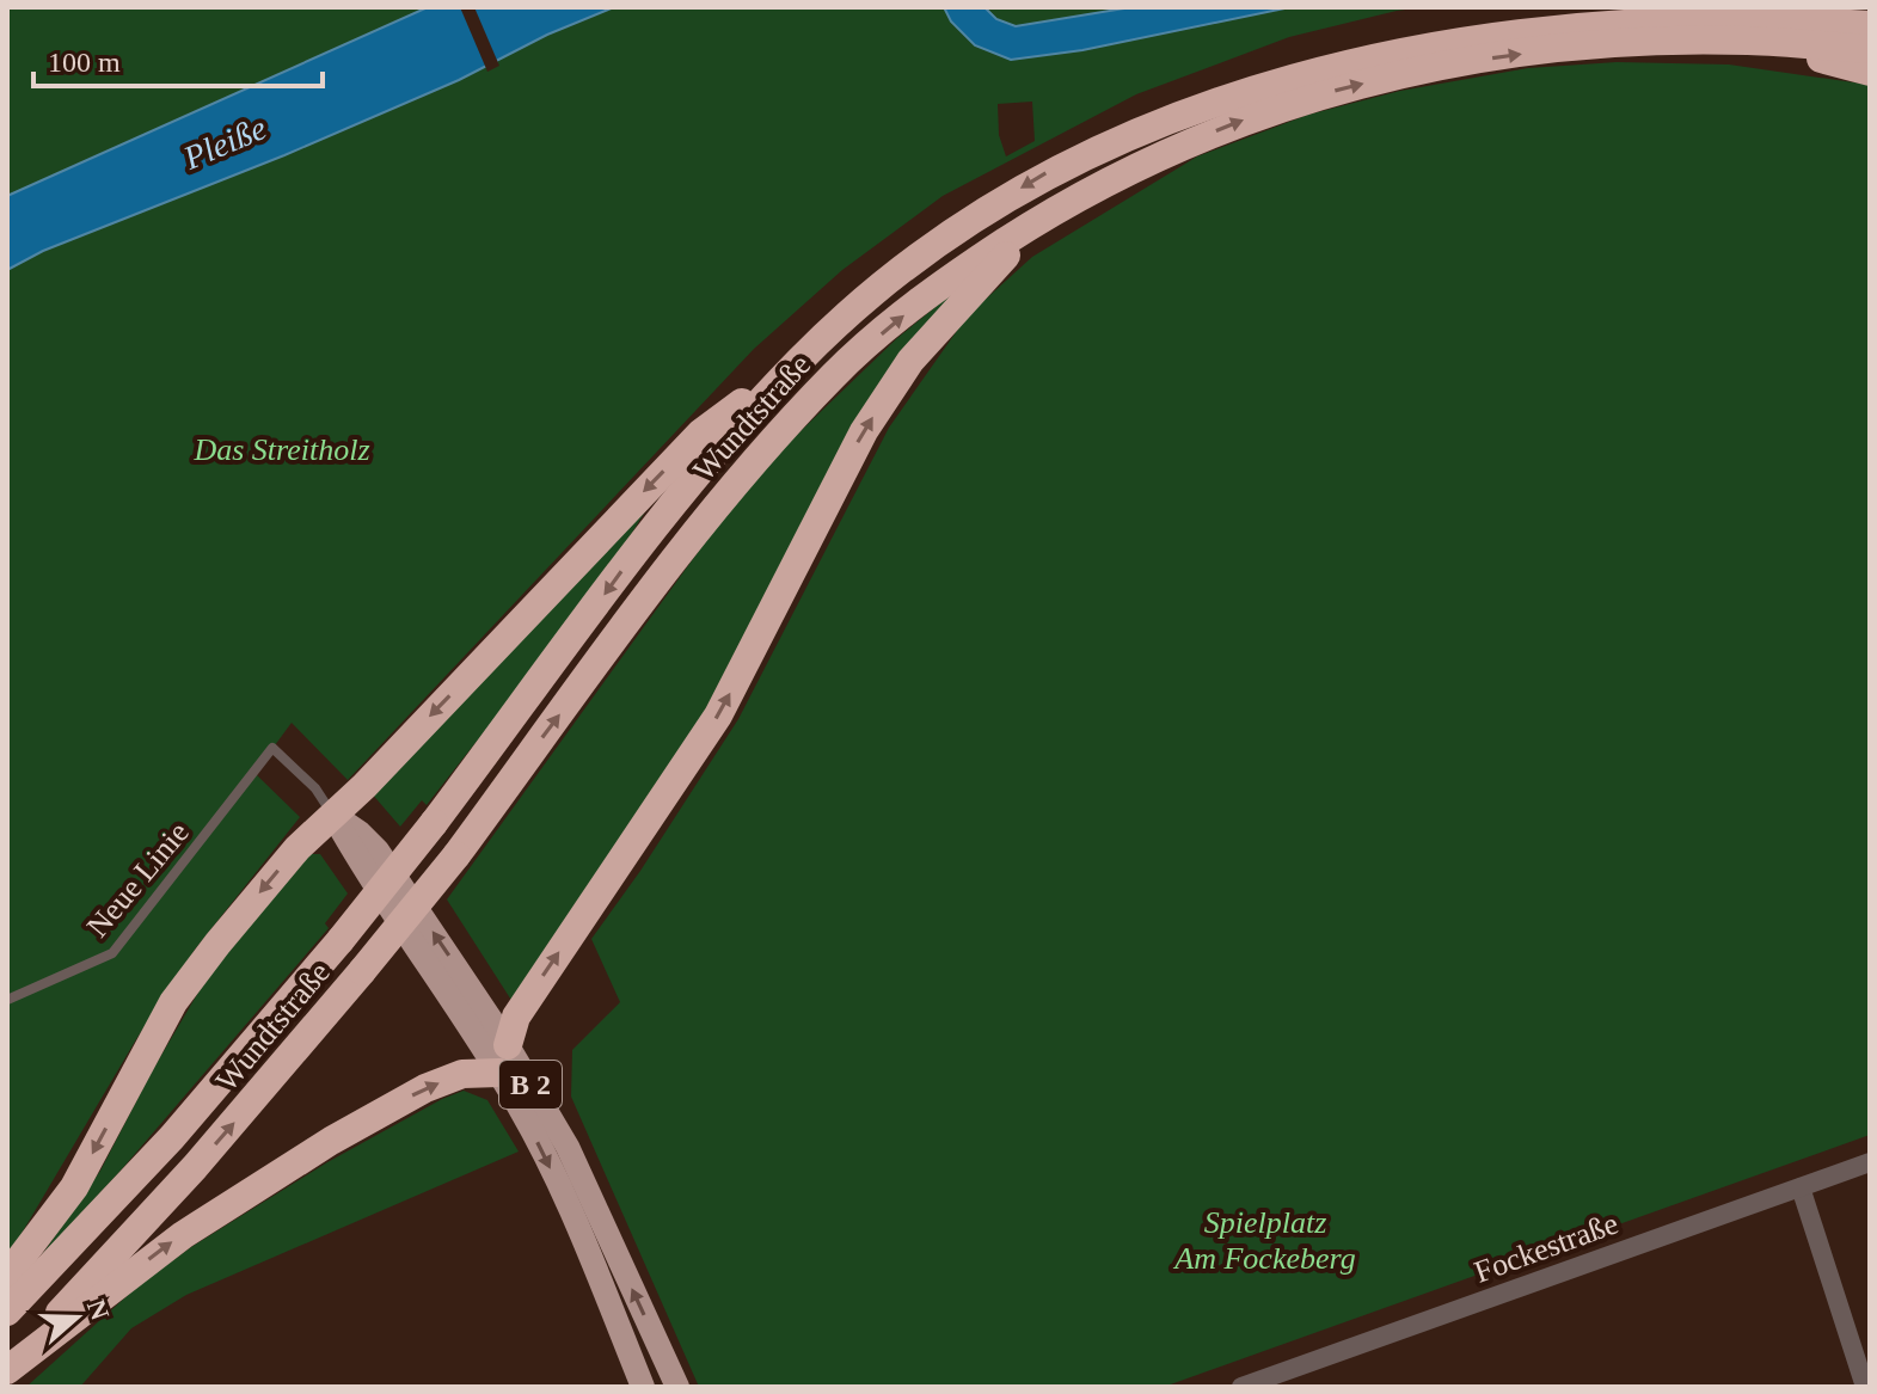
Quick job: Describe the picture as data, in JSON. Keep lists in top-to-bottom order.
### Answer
{
  "streets": {
    "highway": ["Wundtstraße", "B 2"],
    "street": ["Fockestraße"],
    "lane": ["Neue Linie"]
  },
  "crossings": [
    ["Wundtstraße", "B 2"],
    ["Neue Linie", "B 2"]
  ],
  "water": ["Pleiße"],
  "parks": ["Das Streitholz", "Spielplatz Am Fockeberg"],
  "scale_bar": "100 m",
  "north": "right"
}
